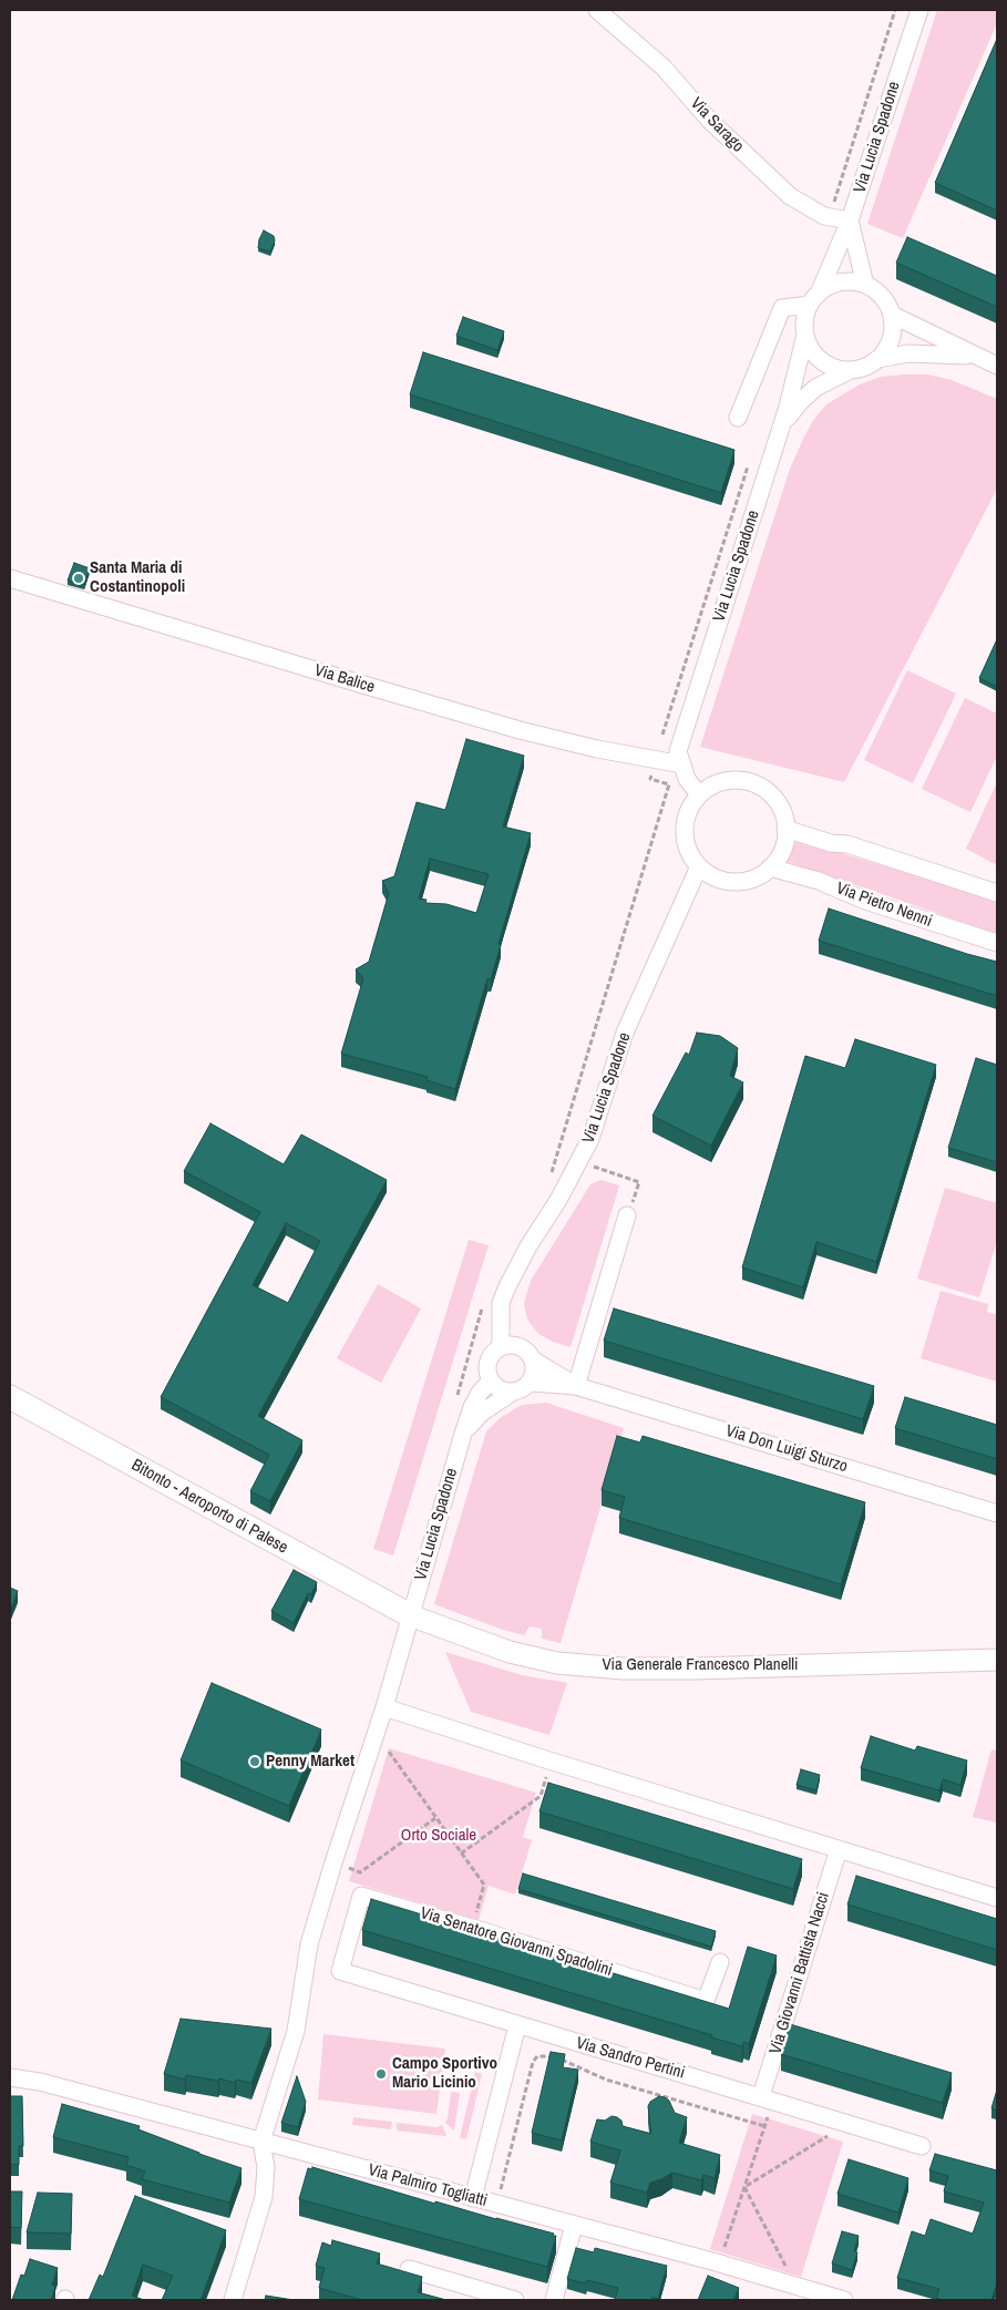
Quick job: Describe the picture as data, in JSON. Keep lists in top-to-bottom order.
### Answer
{
  "streets": {
    "main road": ["Bitonto - Aeroporto di Palese"],
    "street": [
      "Via Sarago",
      "Via Lucia Spadone",
      "Via Balice",
      "Via Pietro Nenni",
      "Via Don Luigi Sturzo",
      "Via Generale Francesco Planelli",
      "Via Senatore Giovanni Spadolini",
      "Via Giovanni Battista Nacci",
      "Via Sandro Pertini",
      "Via Palmiro Togliatti"
    ]
  },
  "crossings": [
    ["Via Sarago", "Via Lucia Spadone"],
    ["Via Lucia Spadone", "Via Balice"],
    ["Via Lucia Spadone", "Via Pietro Nenni"],
    ["Via Lucia Spadone", "Bitonto - Aeroporto di Palese"],
    ["Via Lucia Spadone", "Via Generale Francesco Planelli"],
    ["Via Lucia Spadone", "Via Palmiro Togliatti"],
    ["Bitonto - Aeroporto di Palese", "Via Generale Francesco Planelli"],
    ["Via Senatore Giovanni Spadolini", "Via Sandro Pertini"],
    ["Via Giovanni Battista Nacci", "Via Sandro Pertini"]
  ],
  "parks": ["Orto Sociale"],
  "places": ["Santa Maria di Costantinopoli", "Penny Market", "Campo Sportivo Mario Licinio"]
}
